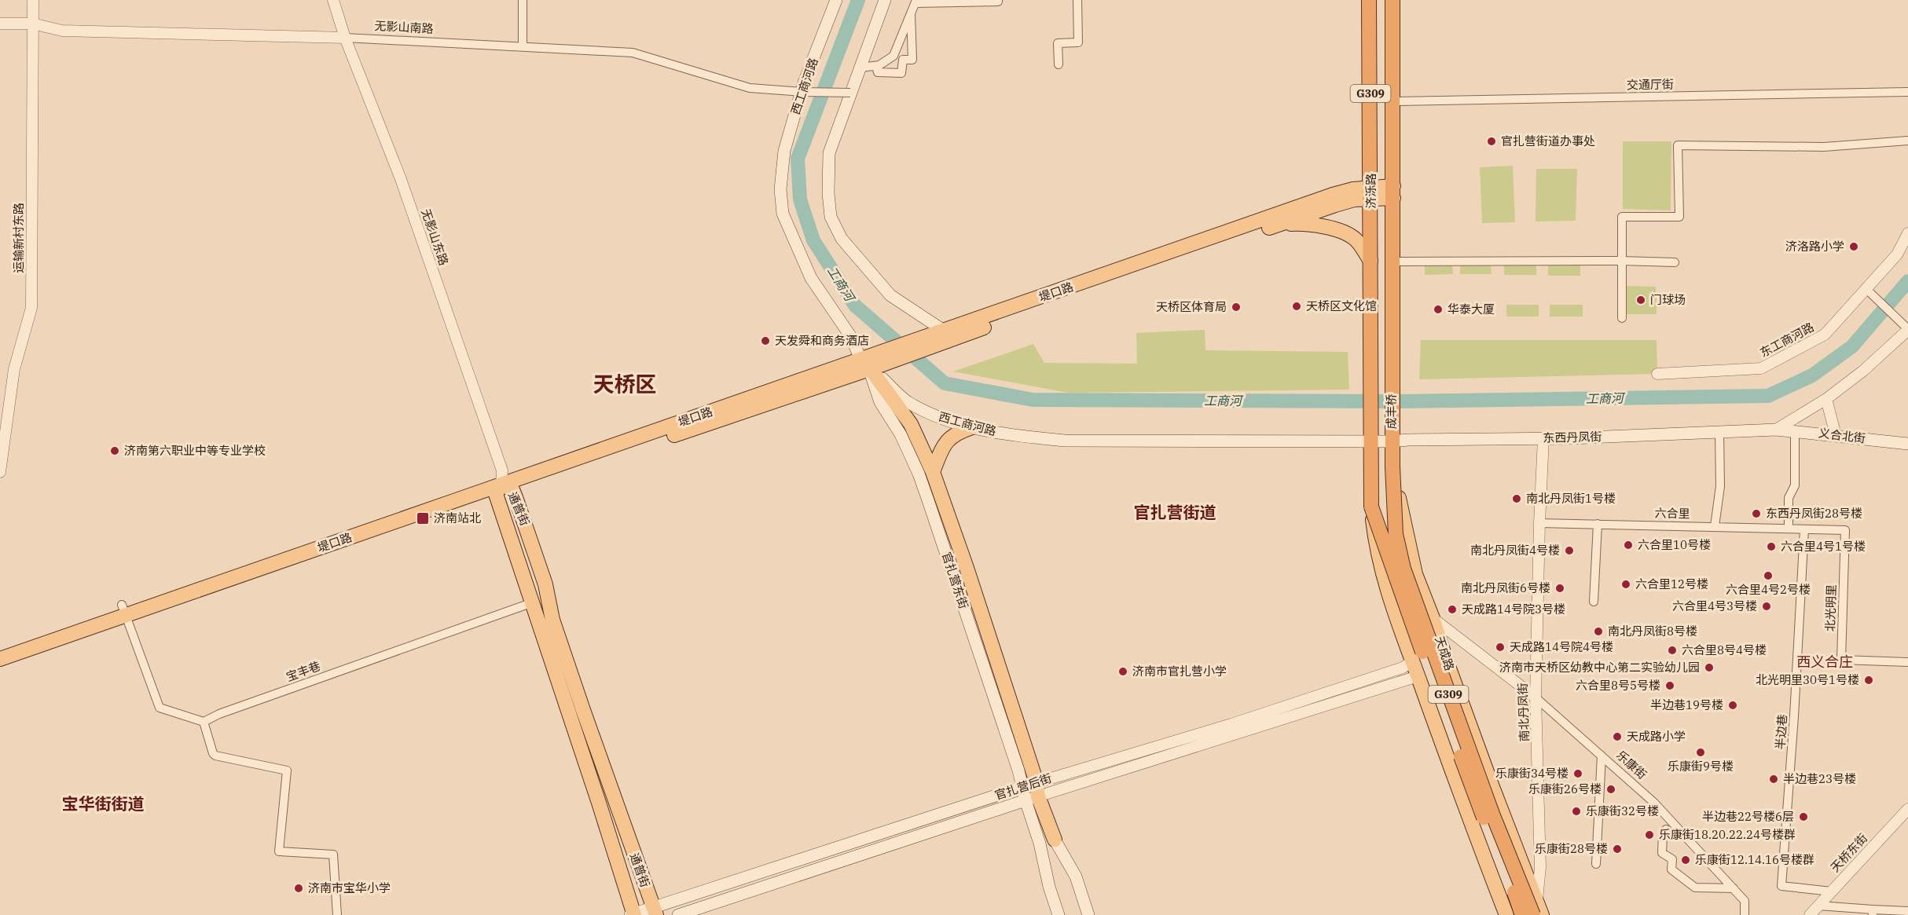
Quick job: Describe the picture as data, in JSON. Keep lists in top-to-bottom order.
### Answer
{
  "streets": {
    "highway": [
      "G309",
      "济泺路",
      "成丰桥",
      "天成路"
    ],
    "main road": [
      "西工商河路",
      "堤口路",
      "义合北街",
      "东西丹凤街",
      "通普街",
      "官扎营东街",
      "官扎营后街"
    ],
    "street": [
      "无影山南路",
      "交通厅街",
      "无影山东路",
      "运输新村东路",
      "东工商河路",
      "六合里",
      "北光明里",
      "宝丰巷",
      "南北丹凤街",
      "半边巷",
      "乐康街",
      "天桥东街"
    ]
  },
  "crossings": [
    ["无影山南路", "西工商河路"],
    ["无影山南路", "无影山东路"],
    ["无影山南路", "运输新村东路"],
    ["交通厅街", "济泺路"],
    ["西工商河路", "堤口路"],
    ["西工商河路", "成丰桥"],
    ["西工商河路", "东西丹凤街"],
    ["西工商河路", "官扎营东街"],
    ["西工商河路", "天成路"],
    ["济泺路", "堤口路"],
    ["济泺路", "成丰桥"],
    ["无影山东路", "堤口路"],
    ["无影山东路", "通普街"],
    ["堤口路", "通普街"],
    ["堤口路", "官扎营东街"],
    ["成丰桥", "东西丹凤街"],
    ["成丰桥", "天成路"],
    ["义合北街", "东西丹凤街"],
    ["东西丹凤街", "天成路"],
    ["东西丹凤街", "南北丹凤街"],
    ["通普街", "宝丰巷"],
    ["通普街", "官扎营后街"],
    ["六合里", "北光明里"],
    ["六合里", "南北丹凤街"],
    ["六合里", "半边巷"],
    ["官扎营东街", "官扎营后街"],
    ["北光明里", "半边巷"],
    ["天成路", "南北丹凤街"],
    ["天成路", "乐康街"],
    ["天成路", "官扎营后街"],
    ["南北丹凤街", "乐康街"],
    ["半边巷", "天桥东街"]
  ],
  "districts": [
    "天桥区",
    "官扎营街道",
    "西义合庄",
    "宝华街街道"
  ],
  "water": ["工商河"],
  "places": {
    "other": [
      "官扎营街道办事处",
      "济洛路小学",
      "门球场",
      "天桥区文化馆",
      "天桥区体育局",
      "华泰大厦",
      "天发舜和商务酒店",
      "济南第六职业中等专业学校",
      "南北丹凤街1号楼",
      "东西丹凤街28号楼",
      "六合里10号楼",
      "六合里4号1号楼",
      "南北丹凤街4号楼",
      "六合里4号2号楼",
      "六合里12号楼",
      "南北丹凤街6号楼",
      "六合里4号3号楼",
      "天成路14号院3号楼",
      "南北丹凤街8号楼",
      "天成路14号院4号楼",
      "六合里8号4号楼",
      "济南市天桥区幼教中心第二实验幼儿园",
      "济南市官扎营小学",
      "北光明里30号1号楼",
      "六合里8号5号楼",
      "半边巷19号楼",
      "天成路小学",
      "乐康街9号楼",
      "乐康街34号楼",
      "半边巷23号楼",
      "乐康街26号楼",
      "乐康街32号楼",
      "半边巷22号楼6层",
      "乐康街18.20.22.24号楼群",
      "乐康街28号楼",
      "乐康街12.14.16号楼群",
      "济南市宝华小学"
    ],
    "transit": ["济南站北"]
  }
}
